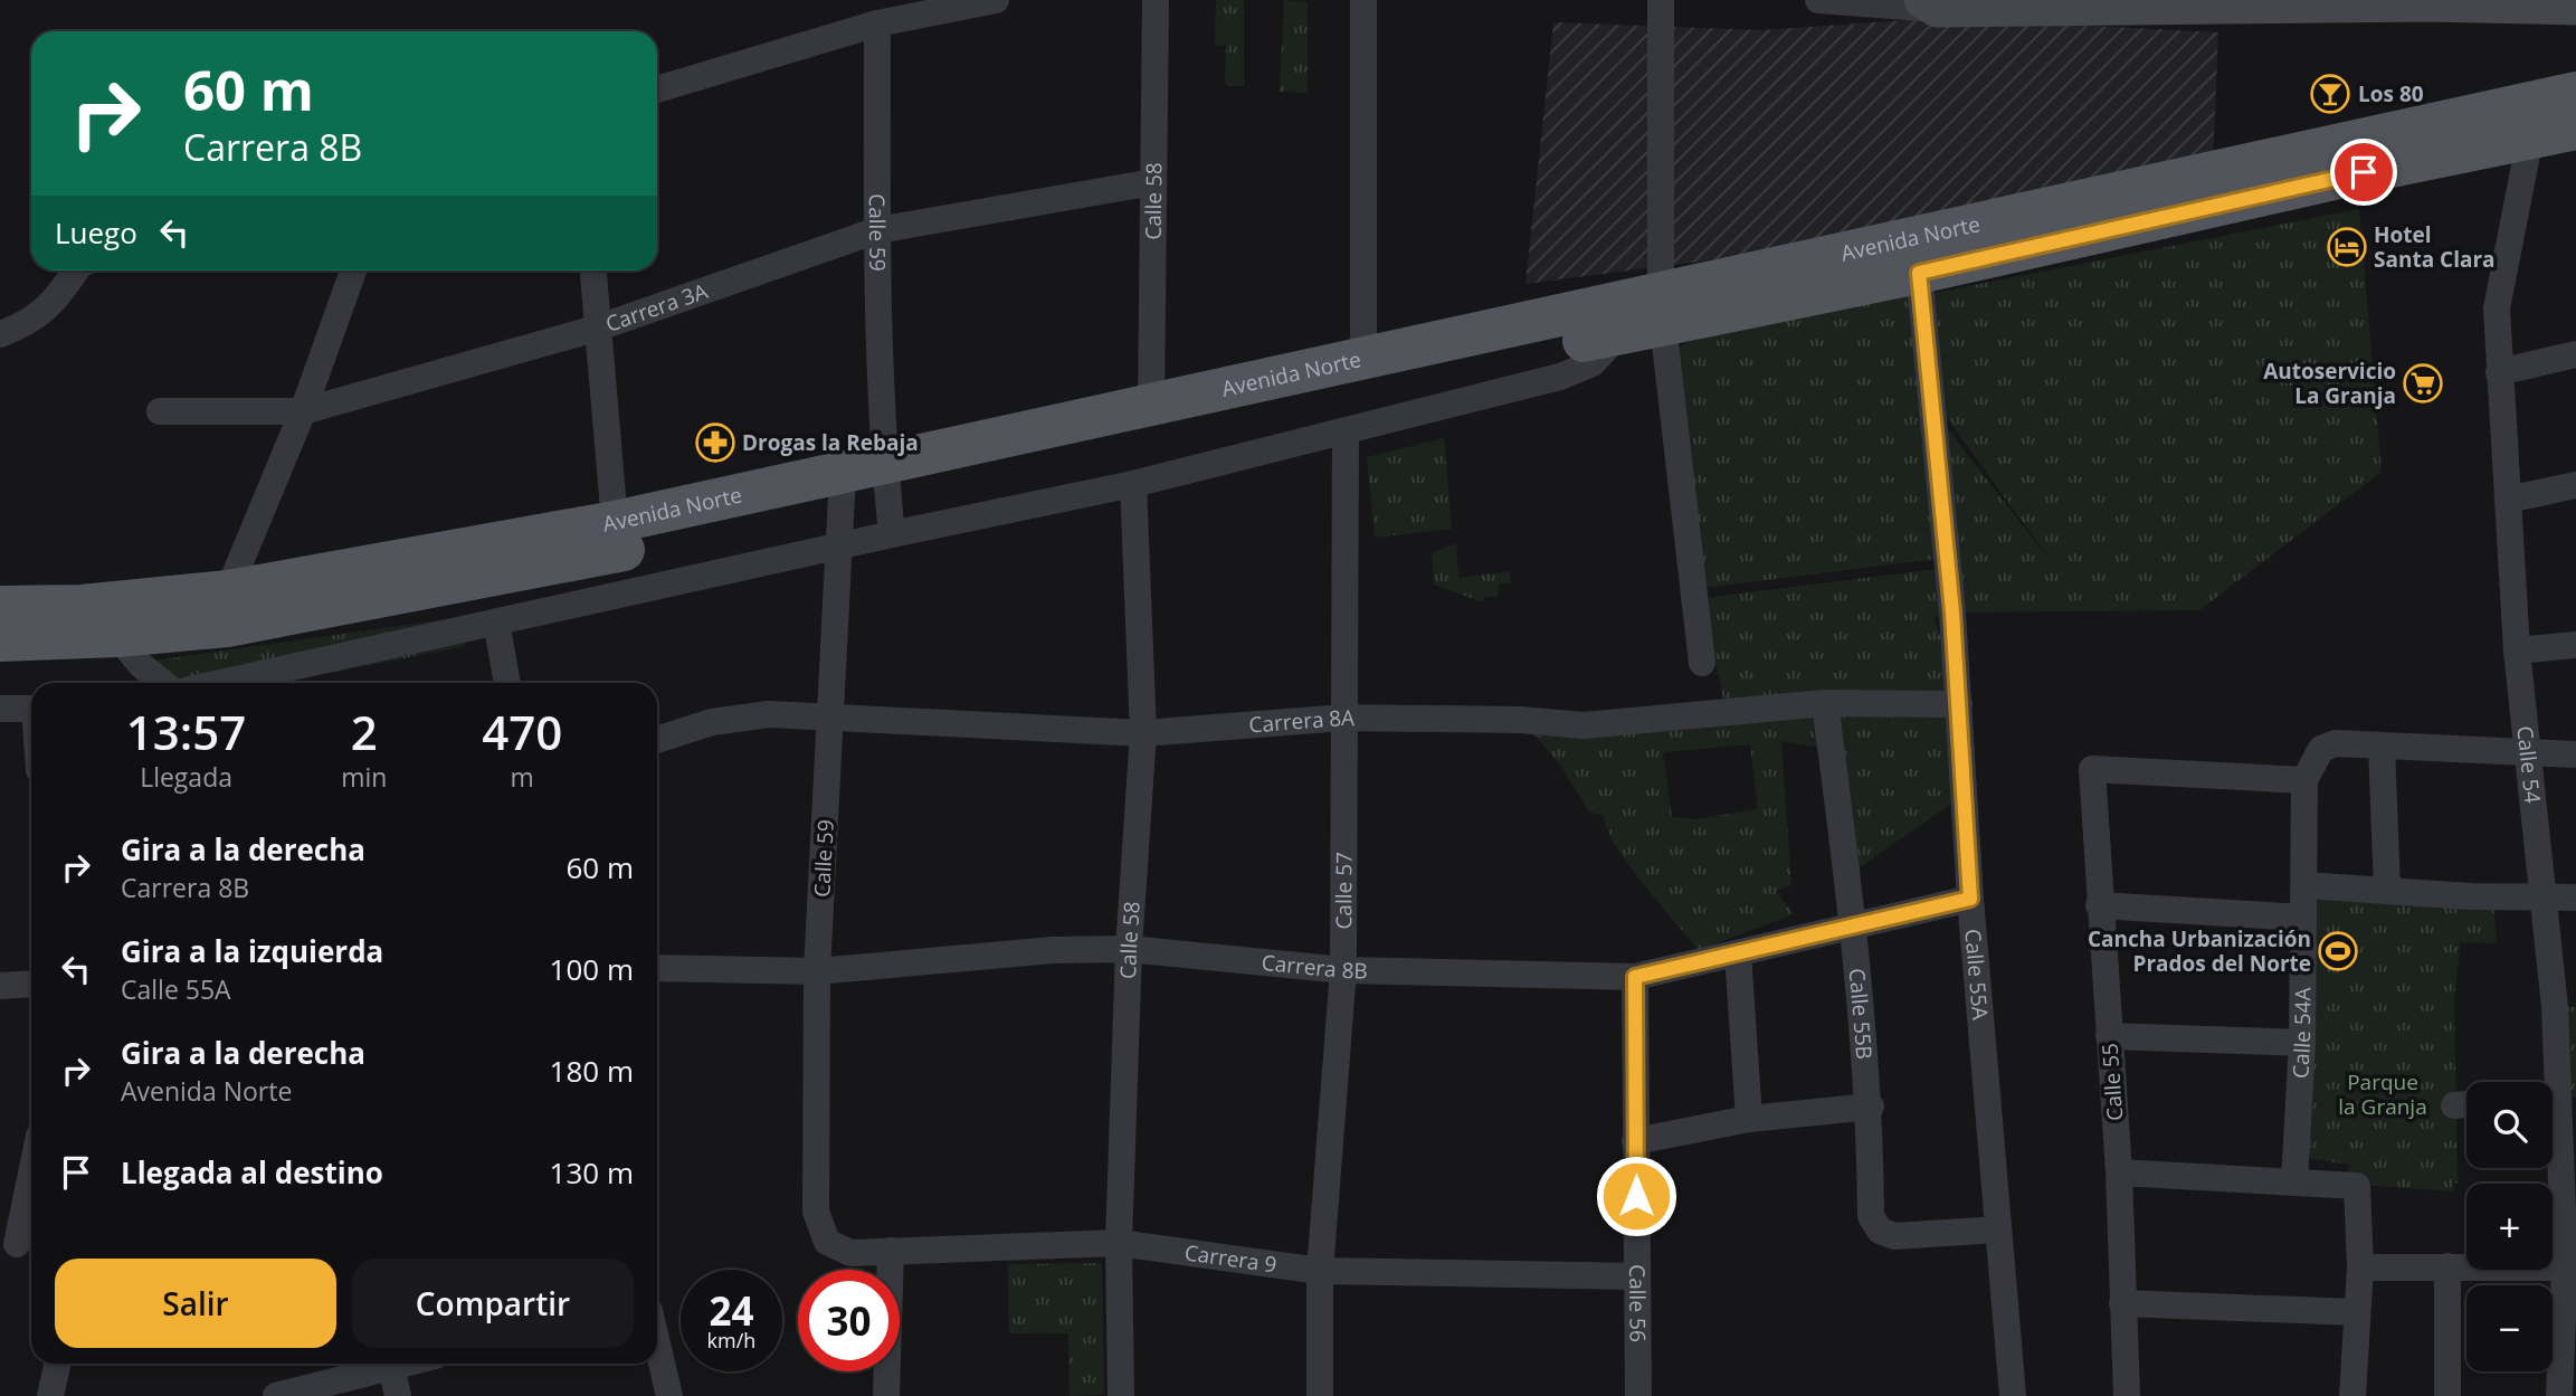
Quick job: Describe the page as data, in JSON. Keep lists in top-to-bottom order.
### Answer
{
  "streets": {
    "main road": ["Avenida Norte"],
    "street": [
      "Calle 58",
      "Calle 59",
      "Carrera 3A",
      "Carrera 8A",
      "Calle 54",
      "Calle 57",
      "Carrera 8B",
      "Calle 55A",
      "Calle 55B",
      "Calle 54A",
      "Calle 55",
      "Carrera 9",
      "Calle 56"
    ]
  },
  "crossings": [
    ["Calle 58", "Avenida Norte"],
    ["Calle 58", "Carrera 3A"],
    ["Calle 58", "Carrera 8A"],
    ["Calle 58", "Carrera 8B"],
    ["Calle 58", "Carrera 9"],
    ["Calle 59", "Avenida Norte"],
    ["Calle 59", "Carrera 3A"],
    ["Calle 59", "Carrera 8A"],
    ["Calle 59", "Carrera 8B"],
    ["Calle 59", "Carrera 9"],
    ["Avenida Norte", "Calle 54"],
    ["Avenida Norte", "Calle 55A"],
    ["Carrera 8A", "Calle 57"],
    ["Carrera 8A", "Calle 55A"],
    ["Carrera 8A", "Calle 55B"],
    ["Calle 57", "Carrera 8B"],
    ["Calle 57", "Carrera 9"],
    ["Carrera 8B", "Calle 55A"],
    ["Carrera 8B", "Calle 55B"],
    ["Carrera 8B", "Calle 56"],
    ["Calle 55A", "Calle 55B"],
    ["Calle 54A", "Calle 55"],
    ["Carrera 9", "Calle 56"]
  ],
  "parks": ["Parque la Granja"],
  "places": {
    "bar": ["Los 80"],
    "hotel": ["Hotel Santa Clara"],
    "supermarket": ["Autoservicio La Granja"],
    "pharmacy": ["Drogas la Rebaja"],
    "sports": ["Cancha Urbanización Prados del Norte"]
  },
  "page": {
    "turn": ["60 m", "Carrera 8B"],
    "then": "Luego",
    "eta": [
      "13:57",
      "Llegada",
      "2",
      "min",
      "470",
      "m"
    ],
    "list": [
      {
        "name": "Gira a la derecha",
        "note": "Carrera 8B",
        "value": "60 m"
      },
      {
        "name": "Gira a la izquierda",
        "note": "Calle 55A",
        "value": "100 m"
      },
      {
        "name": "Gira a la derecha",
        "note": "Avenida Norte",
        "value": "180 m"
      },
      {
        "name": "Llegada al destino",
        "value": "130 m"
      }
    ],
    "map_buttons": ["+", "−"],
    "buttons": ["Salir", "Compartir"],
    "speed": "24 km/h",
    "limit": "30"
  }
}
